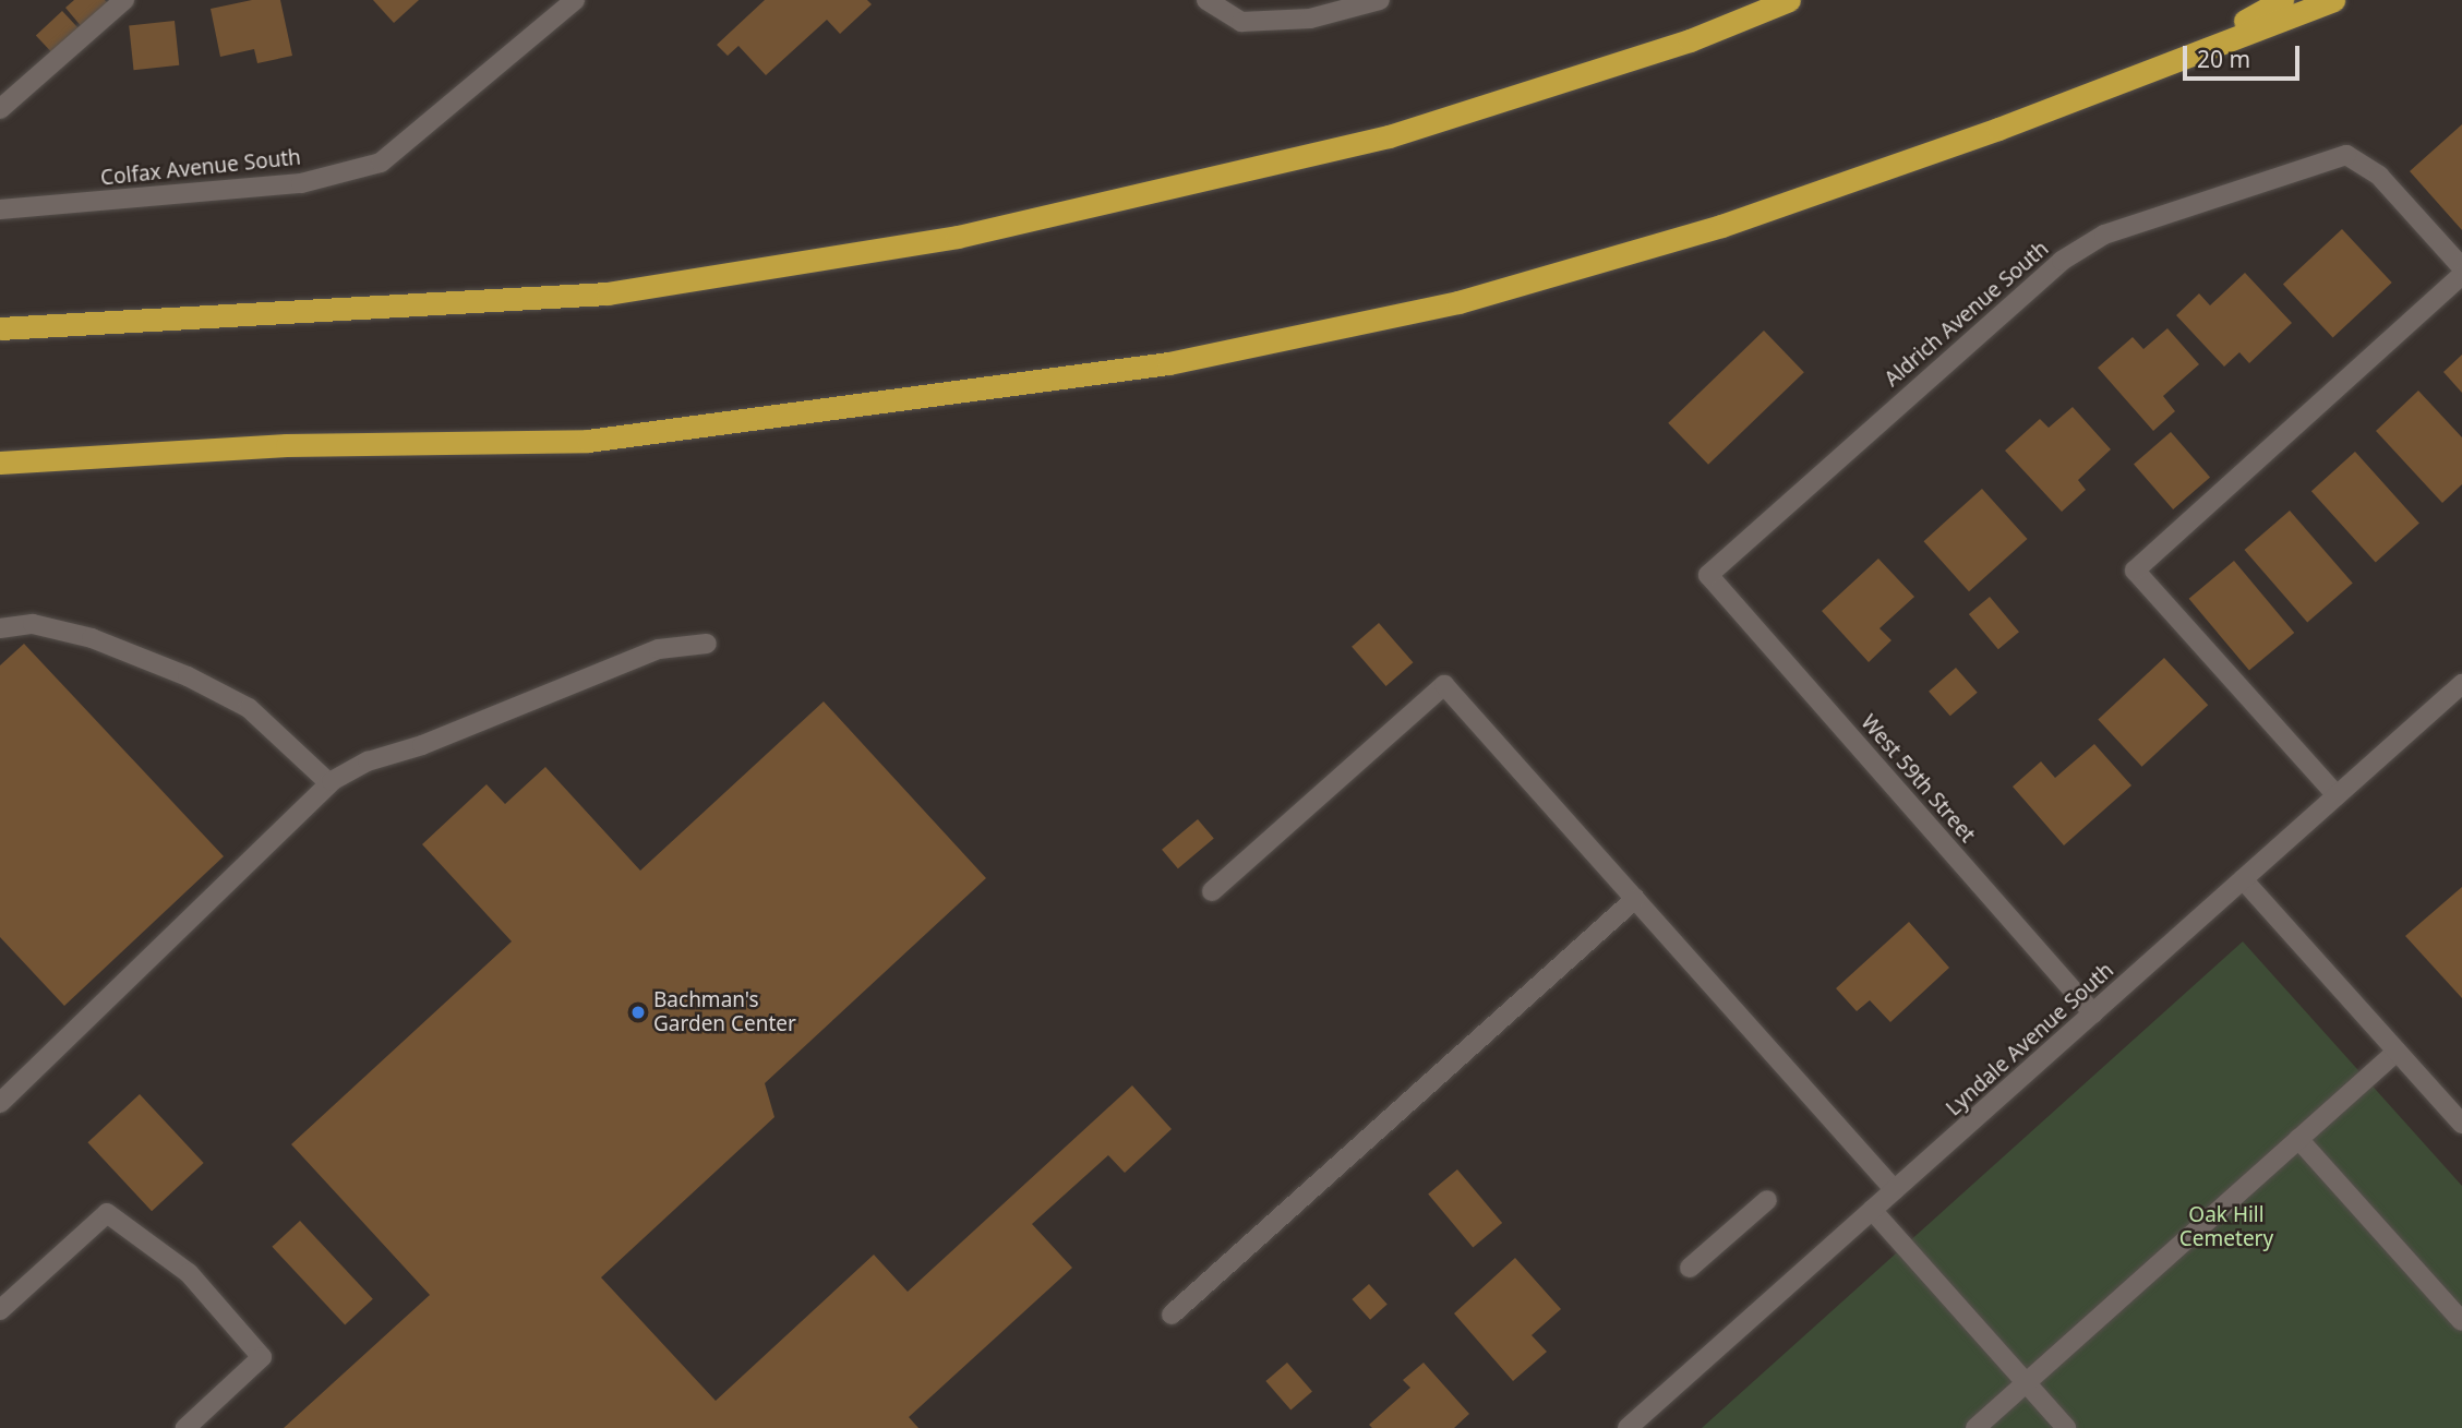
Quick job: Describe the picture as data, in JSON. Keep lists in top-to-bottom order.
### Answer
{
  "streets": {
    "street": [
      "Colfax Avenue South",
      "Aldrich Avenue South",
      "West 59th Street",
      "Lyndale Avenue South"
    ]
  },
  "crossings": [
    ["Aldrich Avenue South", "West 59th Street"],
    ["West 59th Street", "Lyndale Avenue South"]
  ],
  "parks": ["Oak Hill Cemetery"],
  "places": ["Bachman's Garden Center"],
  "scale_bar": "20 m"
}
